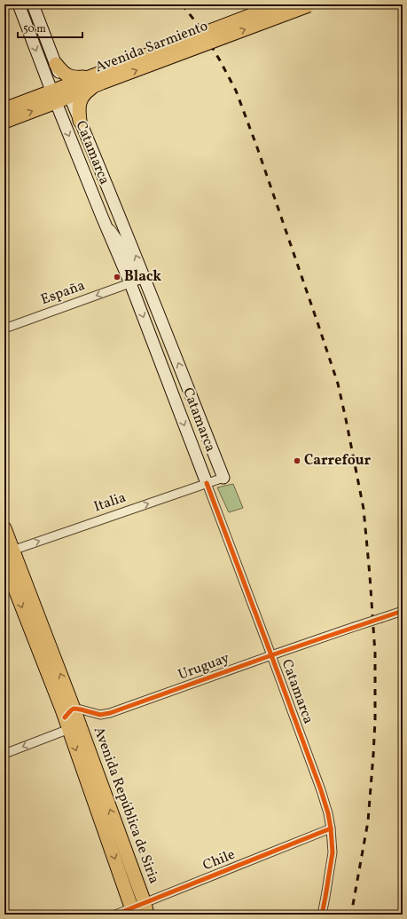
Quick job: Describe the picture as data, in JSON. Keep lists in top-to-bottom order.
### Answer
{
  "streets": {
    "main road": ["Avenida Sarmiento", "Catamarca", "Avenida República de Siria"],
    "street": [
      "España",
      "Italia",
      "Uruguay",
      "Chile"
    ]
  },
  "crossings": [
    ["Avenida Sarmiento", "Catamarca"],
    ["Catamarca", "España"],
    ["Catamarca", "Italia"],
    ["Catamarca", "Uruguay"],
    ["Catamarca", "Chile"],
    ["Italia", "Avenida República de Siria"],
    ["Uruguay", "Avenida República de Siria"],
    ["Avenida República de Siria", "Chile"]
  ],
  "one_way": ["España", "Italia"],
  "places": ["Black", "Carrefour"],
  "scale_bar": "50 m"
}
